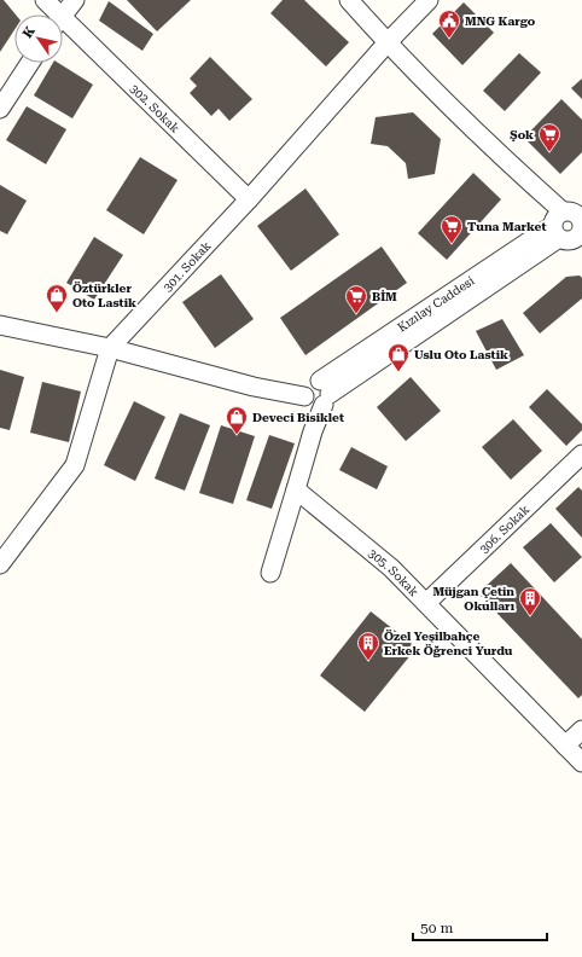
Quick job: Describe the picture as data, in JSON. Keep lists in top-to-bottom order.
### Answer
{
  "streets": {
    "street": [
      "302. Sokak",
      "301. Sokak",
      "Kızılay Caddesi",
      "306. Sokak",
      "305. Sokak"
    ]
  },
  "crossings": [
    ["302. Sokak", "301. Sokak"],
    ["306. Sokak", "305. Sokak"]
  ],
  "places": {
    "public building": ["MNG Kargo"],
    "supermarket": ["Şok", "Tuna Market", "BİM"],
    "shop": ["Öztürkler Oto Lastik", "Uslu Oto Lastik", "Deveci Bisiklet"],
    "building": ["Müjgan Çetin Okulları", "Özel Yeşilbahçe Erkek Öğrenci Yurdu"]
  },
  "scale_bar": "50 m",
  "north": "top left"
}
